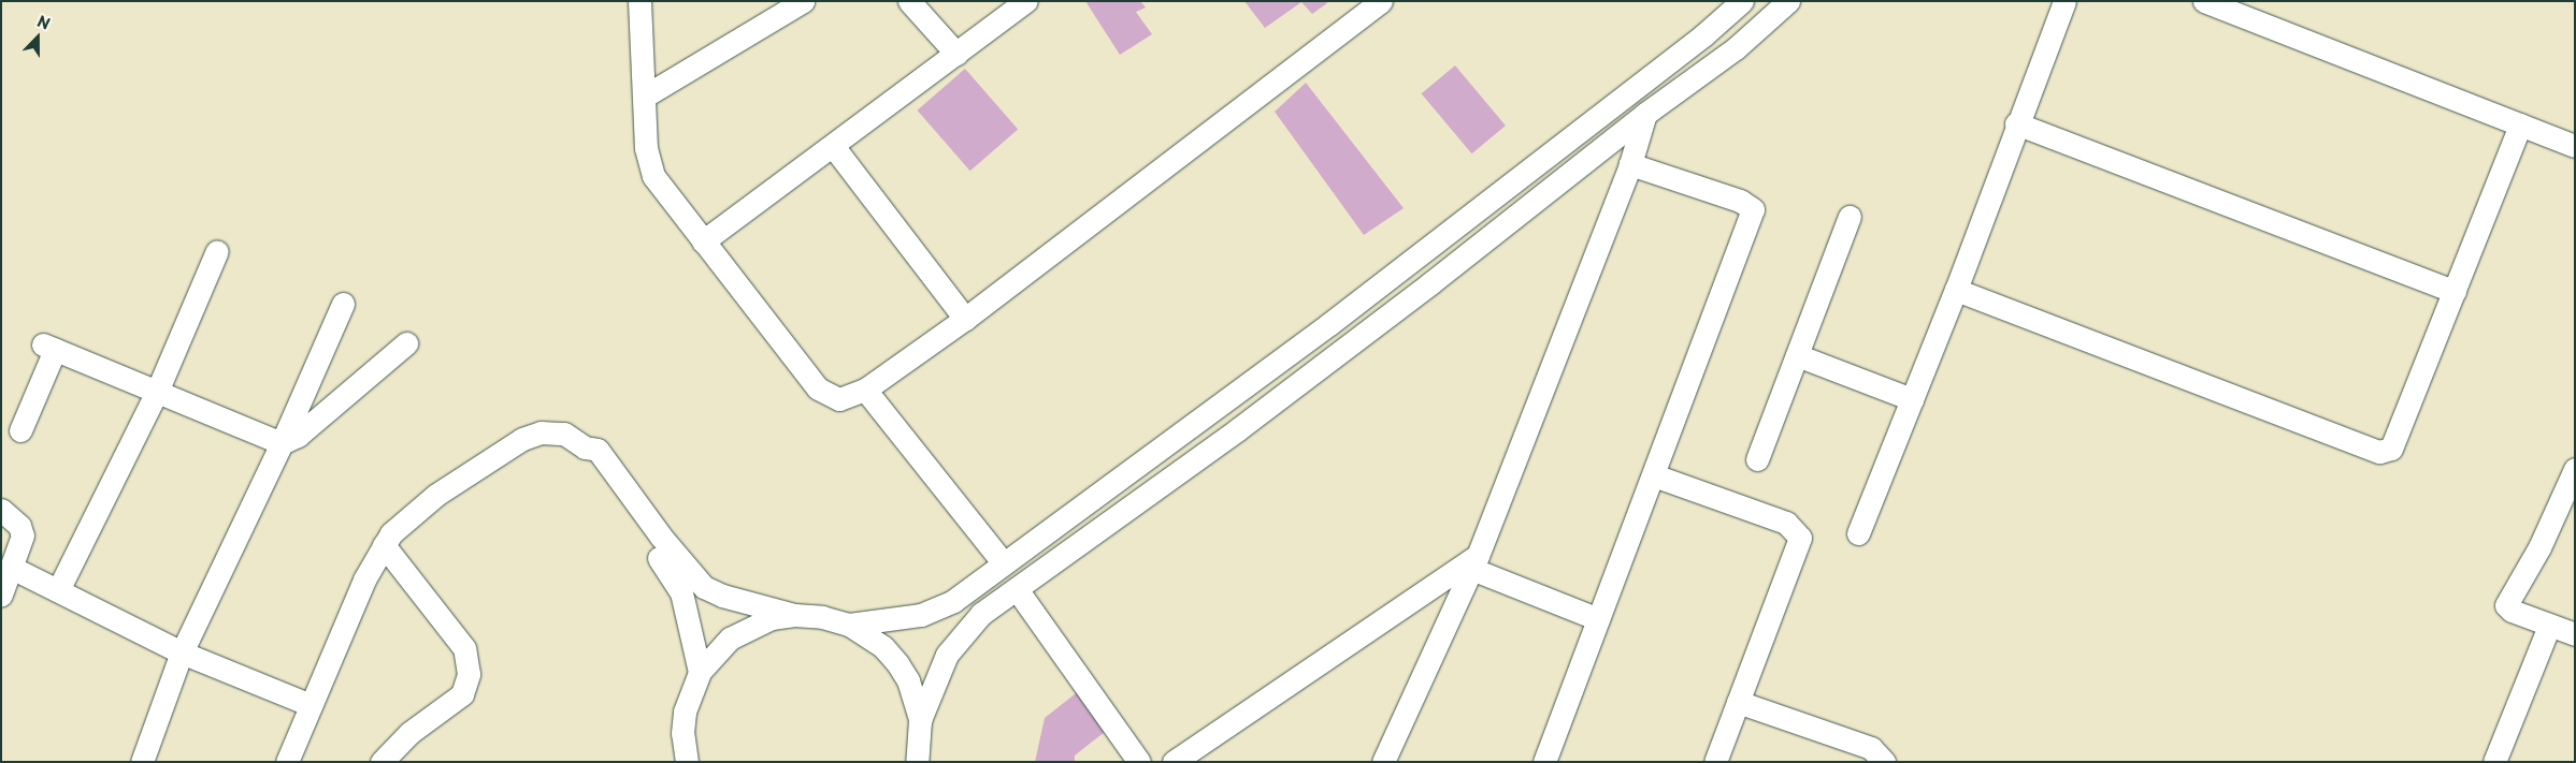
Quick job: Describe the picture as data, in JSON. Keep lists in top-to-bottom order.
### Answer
{
  "north": "top"
}
